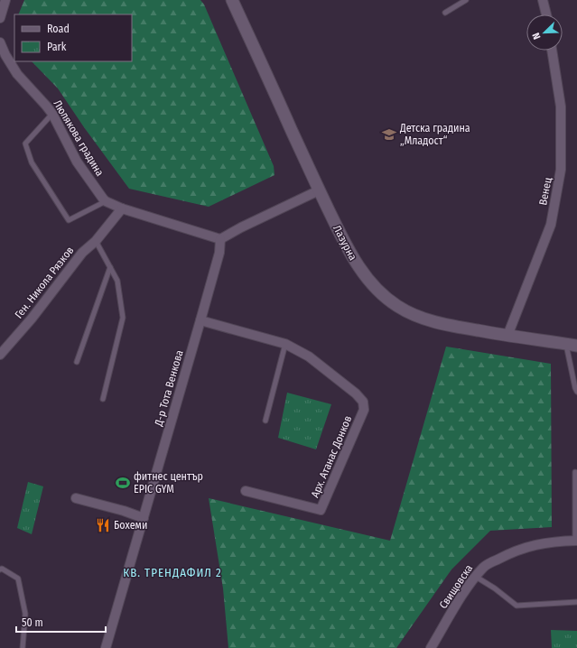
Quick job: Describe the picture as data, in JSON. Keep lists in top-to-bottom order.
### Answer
{
  "streets": {
    "street": [
      "Люлякова градина",
      "Венец",
      "Лазурна",
      "Ген. Никола Рязков",
      "Д-р Тота Венкова",
      "Арх. Атанас Донков",
      "Свищовска"
    ]
  },
  "crossings": [
    ["Венец", "Лазурна"]
  ],
  "districts": ["КВ. ТРЕНДАФИЛ 2"],
  "places": {
    "school or university": ["Детска градина „Младост“"],
    "sports": ["фитнес център EPIC GYM"],
    "restaurant": ["Бохеми"]
  },
  "legend": ["Road", "Park"],
  "scale_bar": "50 m",
  "north": "bottom left"
}
